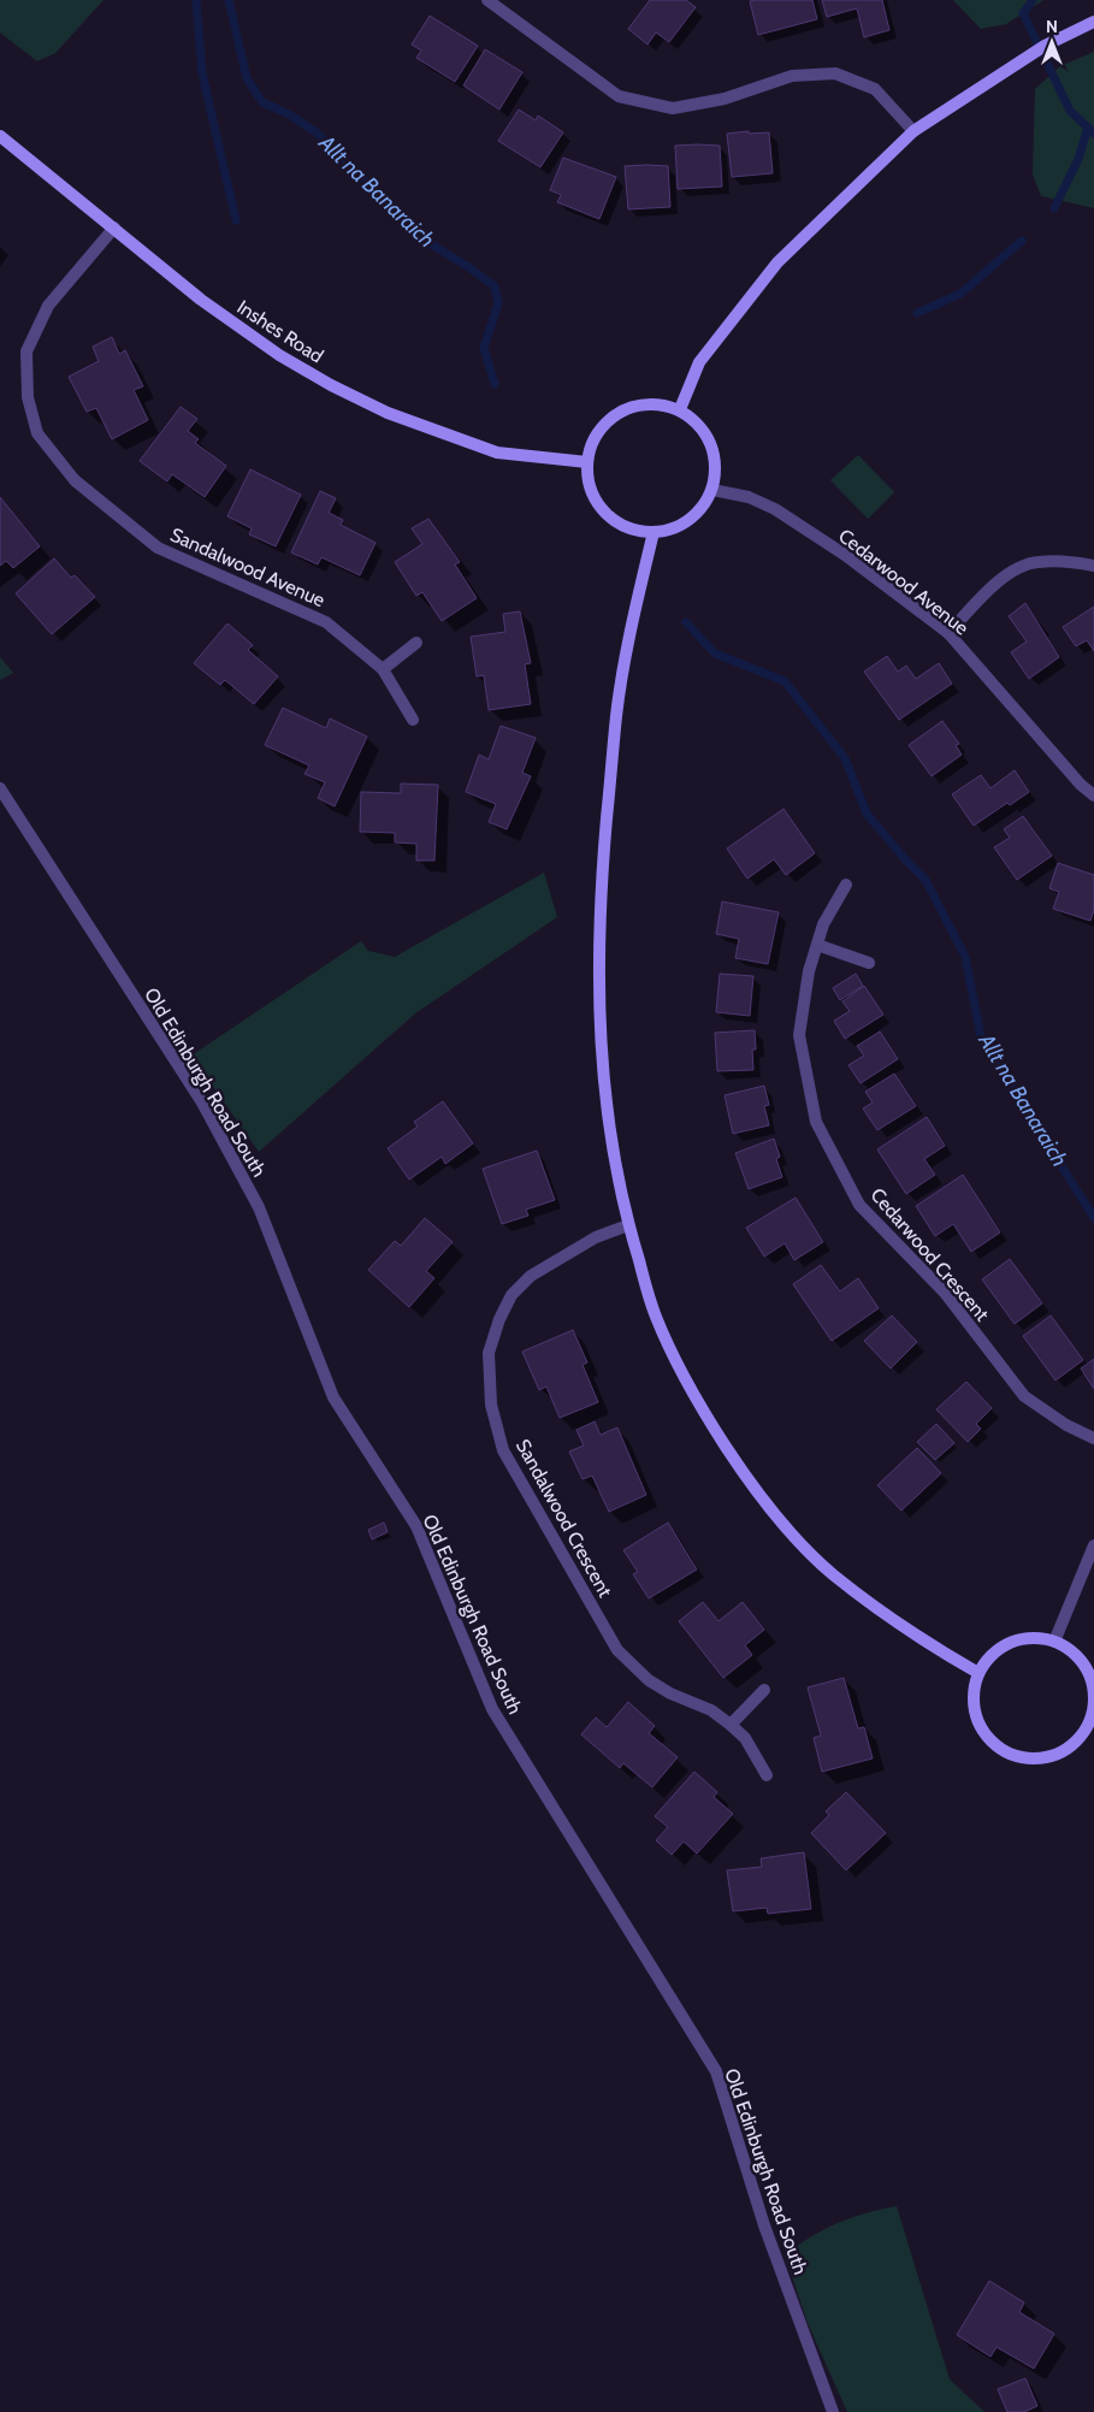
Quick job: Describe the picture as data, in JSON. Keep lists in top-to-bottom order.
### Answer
{
  "streets": {
    "street": [
      "Inshes Road",
      "Sandalwood Avenue",
      "Cedarwood Avenue",
      "Old Edinburgh Road South",
      "Cedarwood Crescent",
      "Sandalwood Crescent"
    ]
  },
  "crossings": [
    ["Inshes Road", "Sandalwood Avenue"],
    ["Inshes Road", "Cedarwood Avenue"]
  ],
  "water": ["Allt na Banaraich"],
  "north": "top"
}
